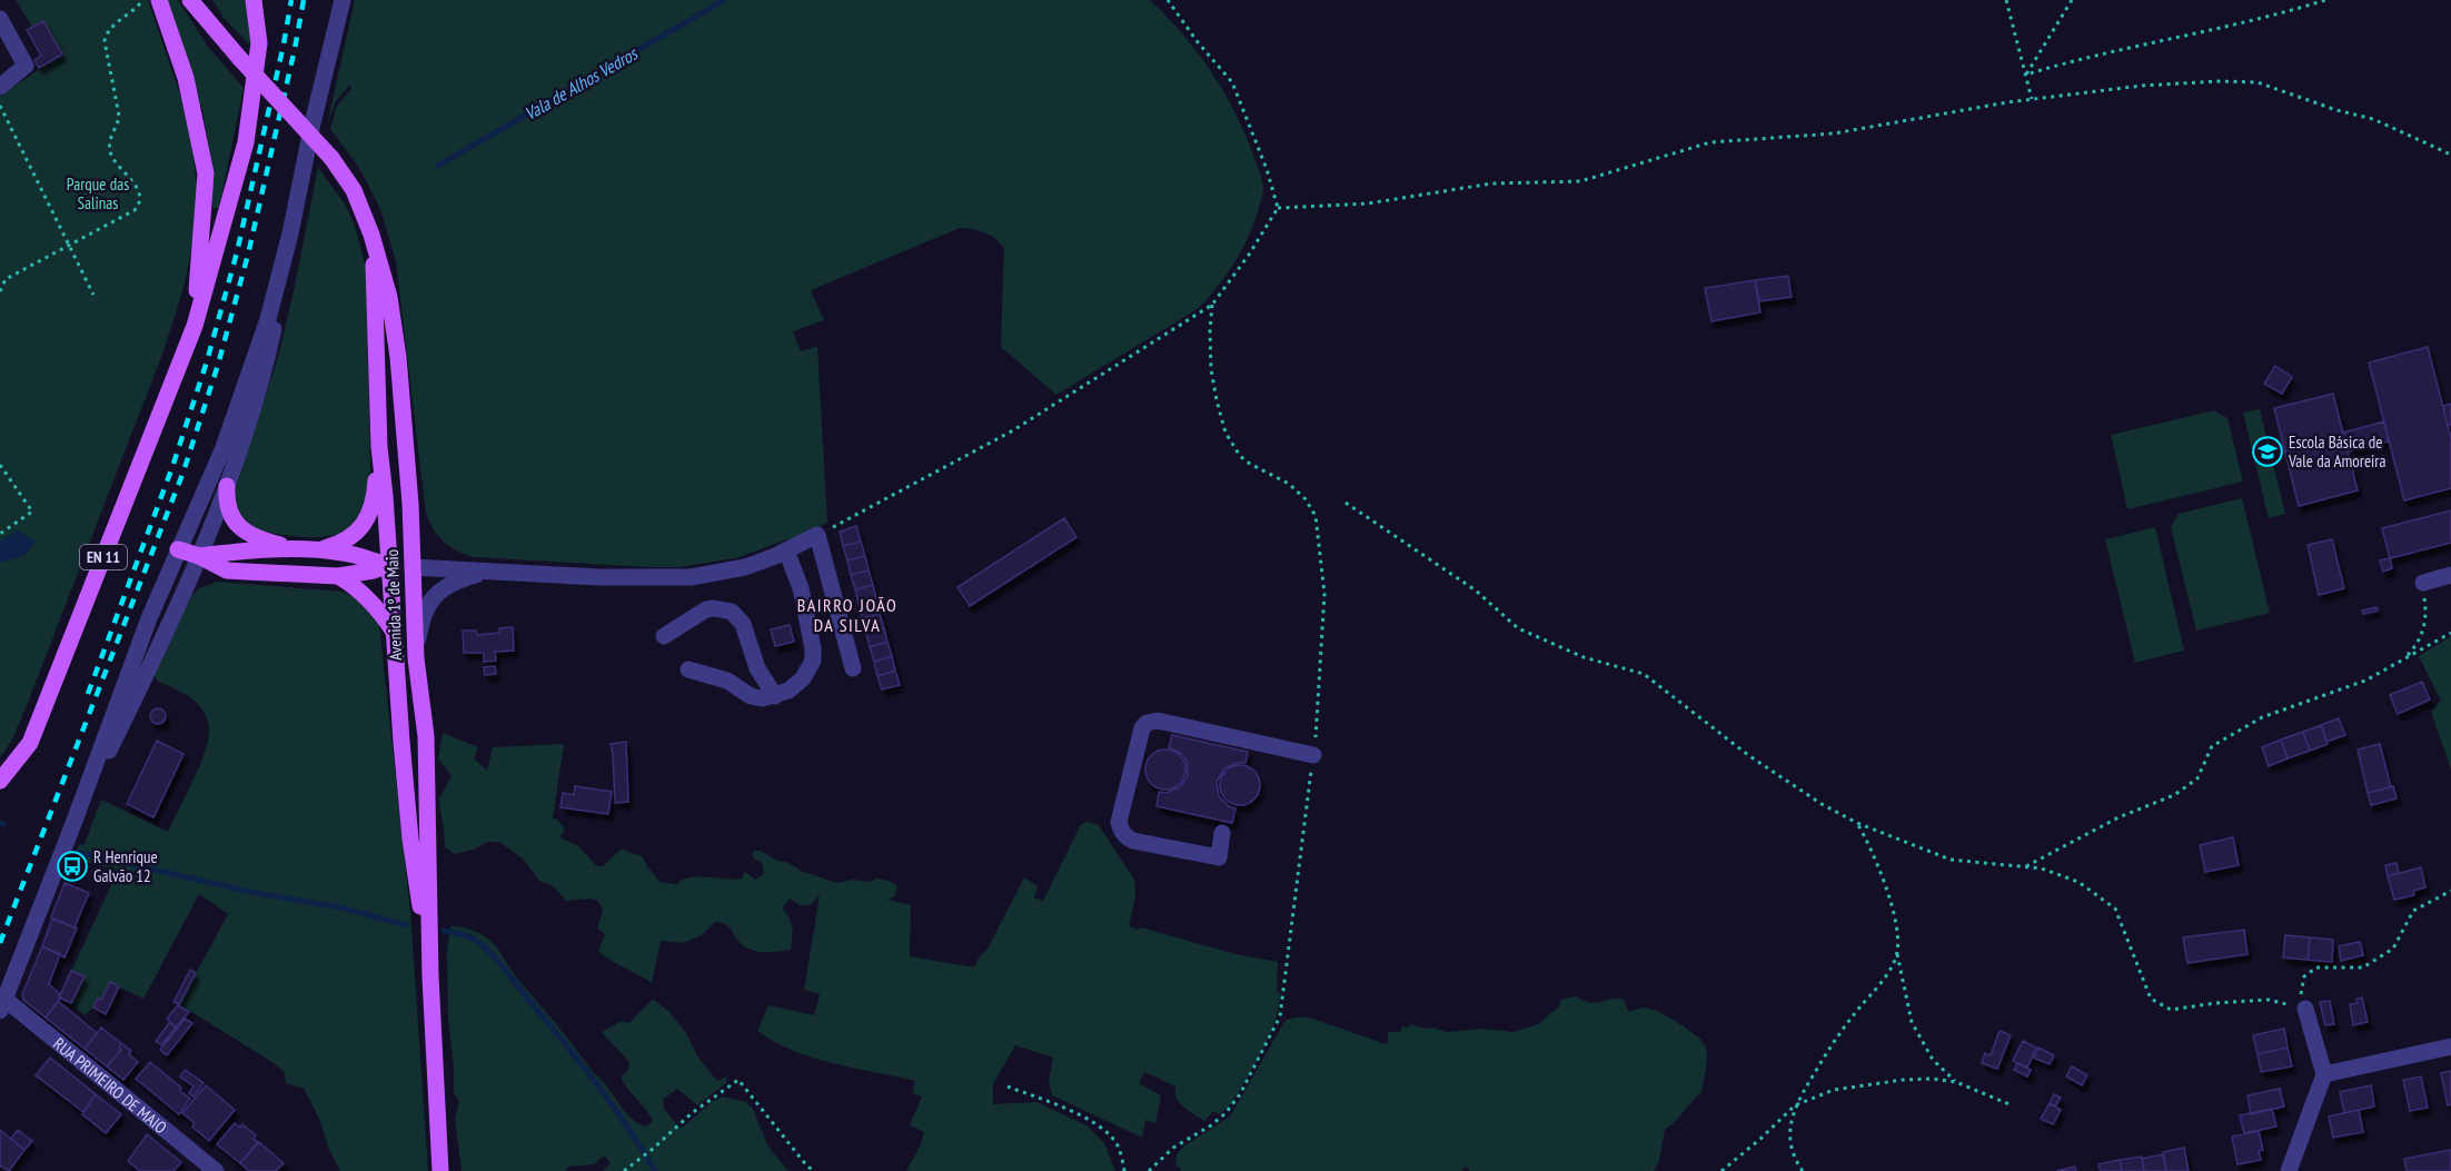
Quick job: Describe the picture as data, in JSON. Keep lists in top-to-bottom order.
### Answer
{
  "streets": {
    "main road": ["EN 11", "Avenida 1º de Maio"],
    "street": ["RUA PRIMEIRO DE MAIO"]
  },
  "districts": ["BAIRRO JOÃO DA SILVA"],
  "water": ["Vala de Alhos Vedros"],
  "parks": ["Parque das Salinas"],
  "places": {
    "school or university": ["Escola Básica de Vale da Amoreira"],
    "bus stop": ["R Henrique Galvão 12"]
  }
}
